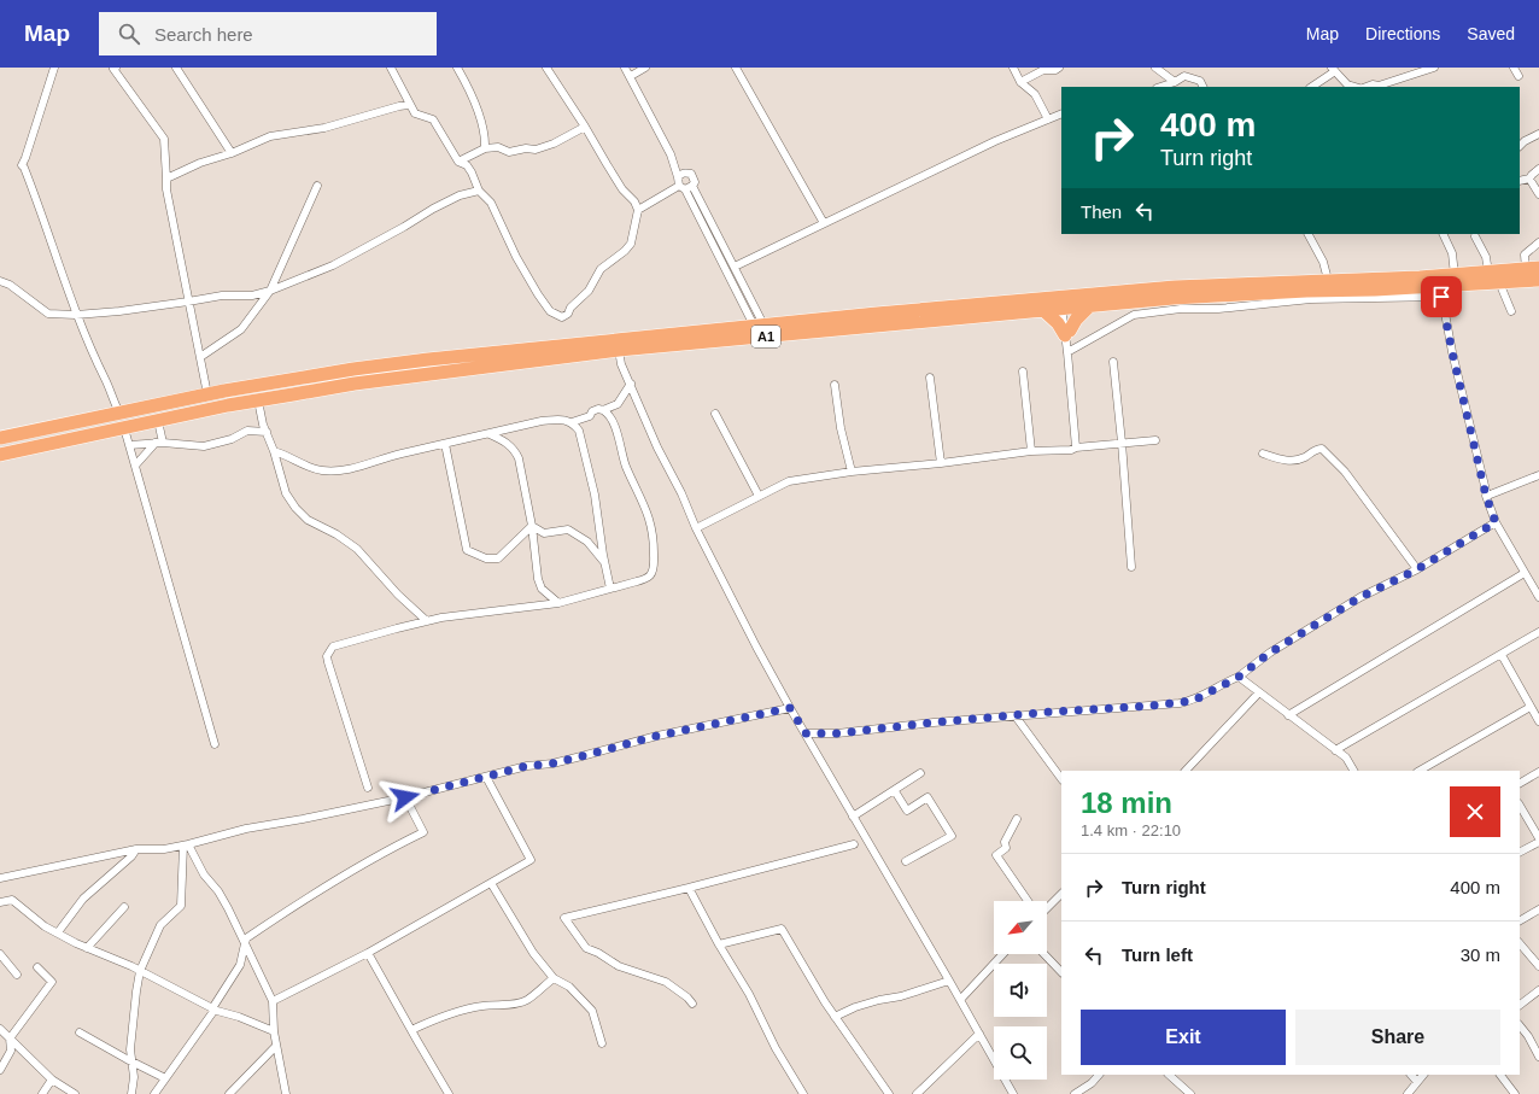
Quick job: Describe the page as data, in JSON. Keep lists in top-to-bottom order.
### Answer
{
  "streets": {
    "highway": ["A1"]
  },
  "north": "bottom left",
  "page": {
    "header": "Map",
    "search": "Search here",
    "nav": ["Map", "Directions", "Saved"],
    "turn": ["400 m", "Turn right"],
    "then": "Then",
    "heading": ["18 min", "1.4 km · 22:10"],
    "list": [
      {
        "name": "Turn right",
        "value": "400 m"
      },
      {
        "name": "Turn left",
        "value": "30 m"
      }
    ],
    "buttons": ["Exit", "Share"]
  }
}
